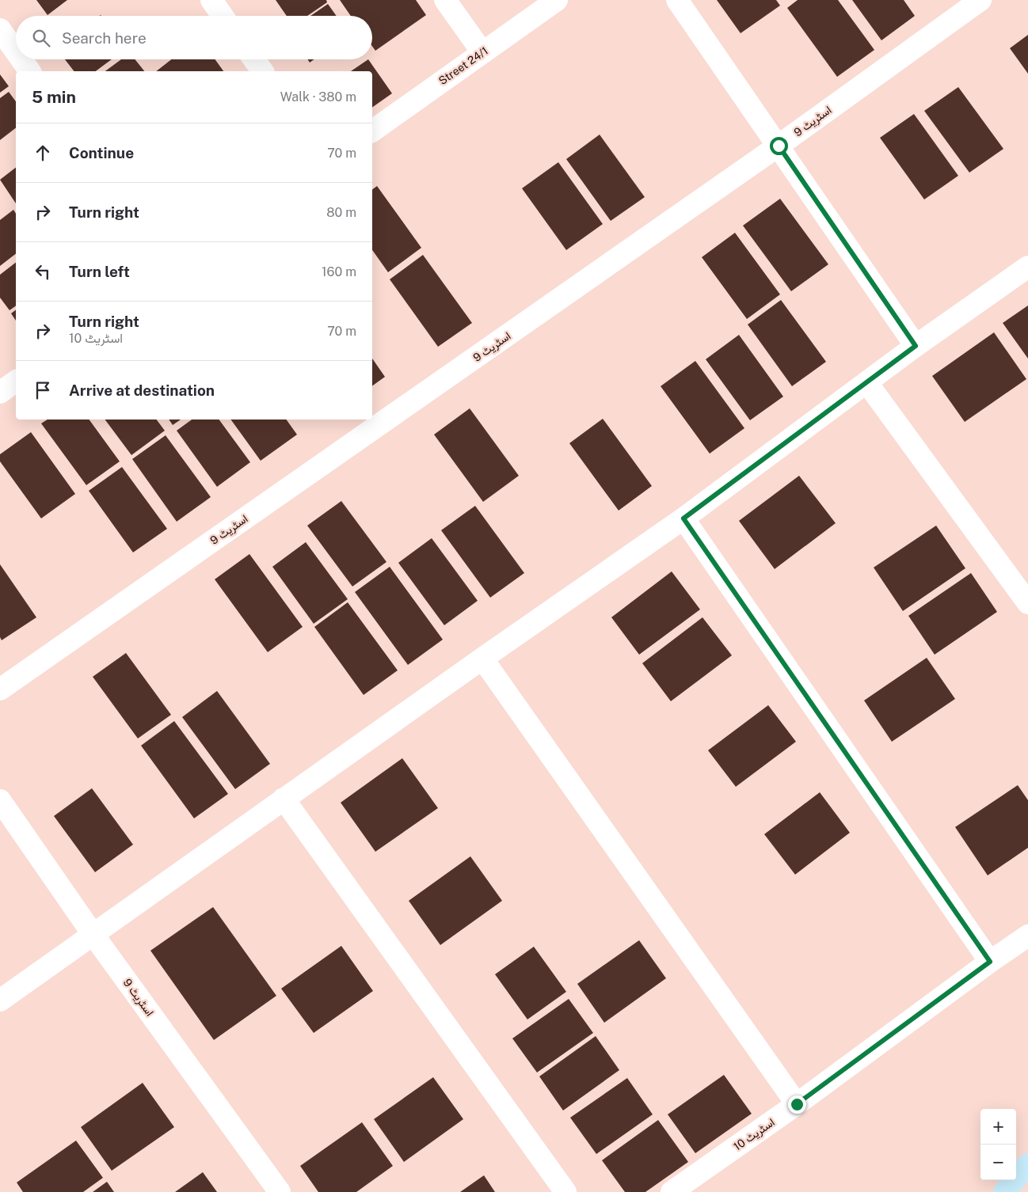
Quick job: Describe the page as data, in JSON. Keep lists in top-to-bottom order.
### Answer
{
  "streets": {
    "street": ["Street 24/1", "اسٹریٹ 9", "اسٹریٹ 10"]
  },
  "page": {
    "search": "Search here",
    "heading": ["5 min", "Walk · 380 m"],
    "list": [
      ["Continue", "70 m"],
      ["Turn right", "80 m"],
      ["Turn left", "160 m"],
      ["Turn right", "اسٹریٹ 10", "70 m"],
      "Arrive at destination"
    ],
    "map_buttons": ["+", "−"]
  }
}
